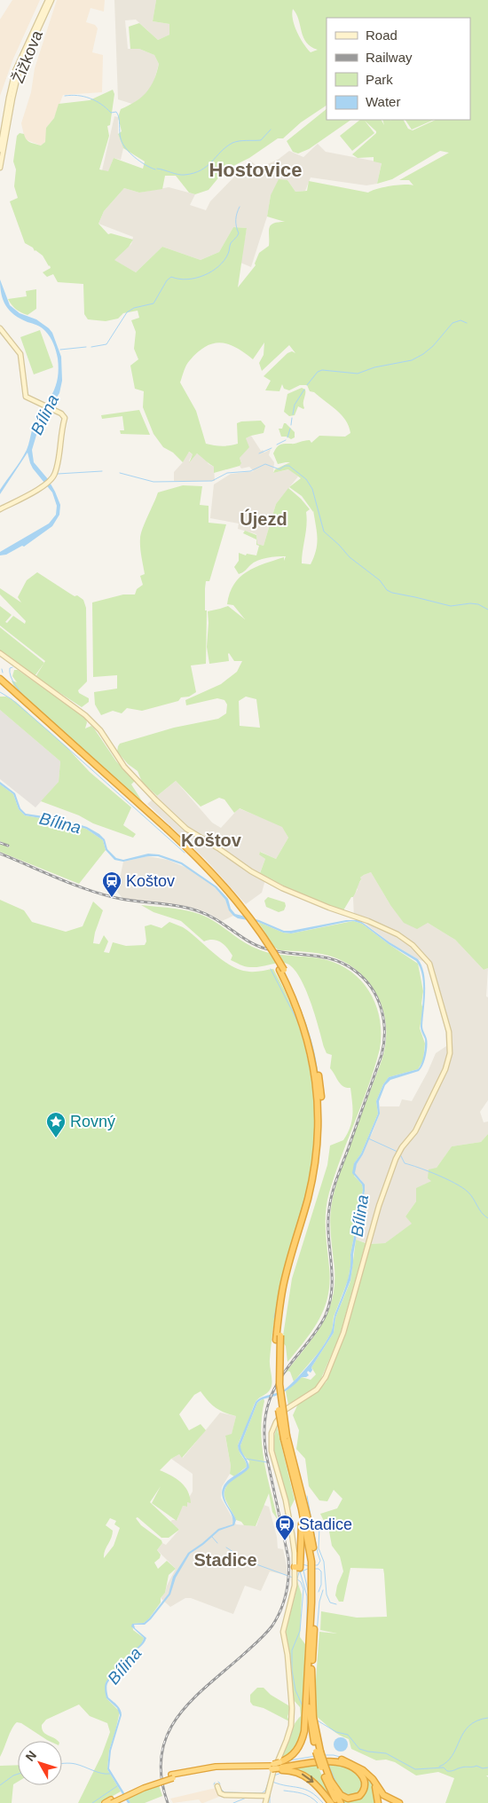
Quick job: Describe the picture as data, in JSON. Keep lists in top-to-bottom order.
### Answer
{
  "streets": {
    "main road": ["Žižkova"]
  },
  "districts": [
    "Hostovice",
    "Újezd",
    "Koštov",
    "Stadice"
  ],
  "water": ["Bílina"],
  "places": {
    "station": ["Koštov", "Stadice"],
    "place": ["Rovný"]
  },
  "legend": [
    "Road",
    "Railway",
    "Park",
    "Water"
  ],
  "north": "top left"
}
